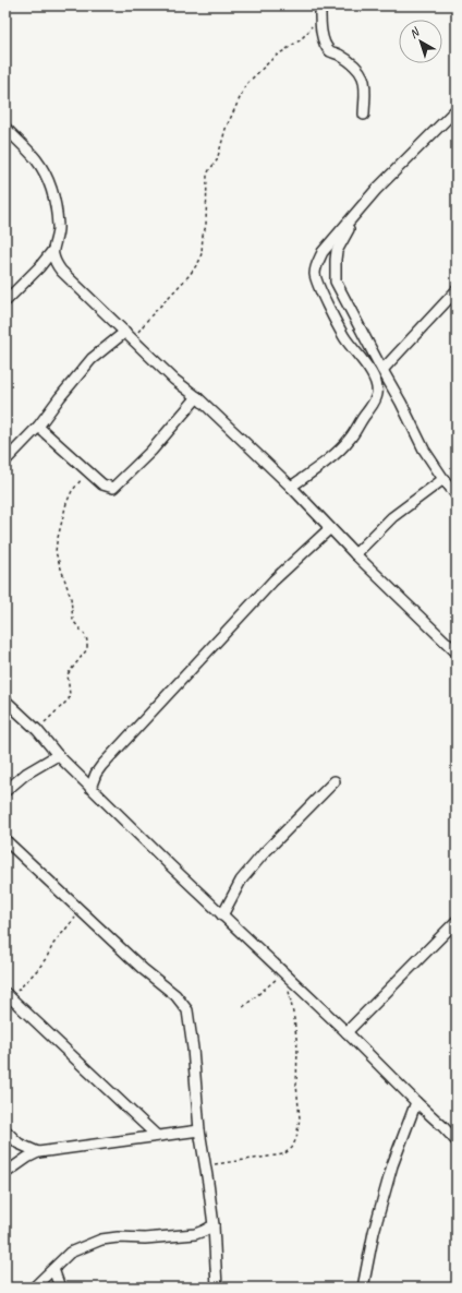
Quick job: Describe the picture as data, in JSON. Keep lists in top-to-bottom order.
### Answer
{
  "north": "top left"
}
